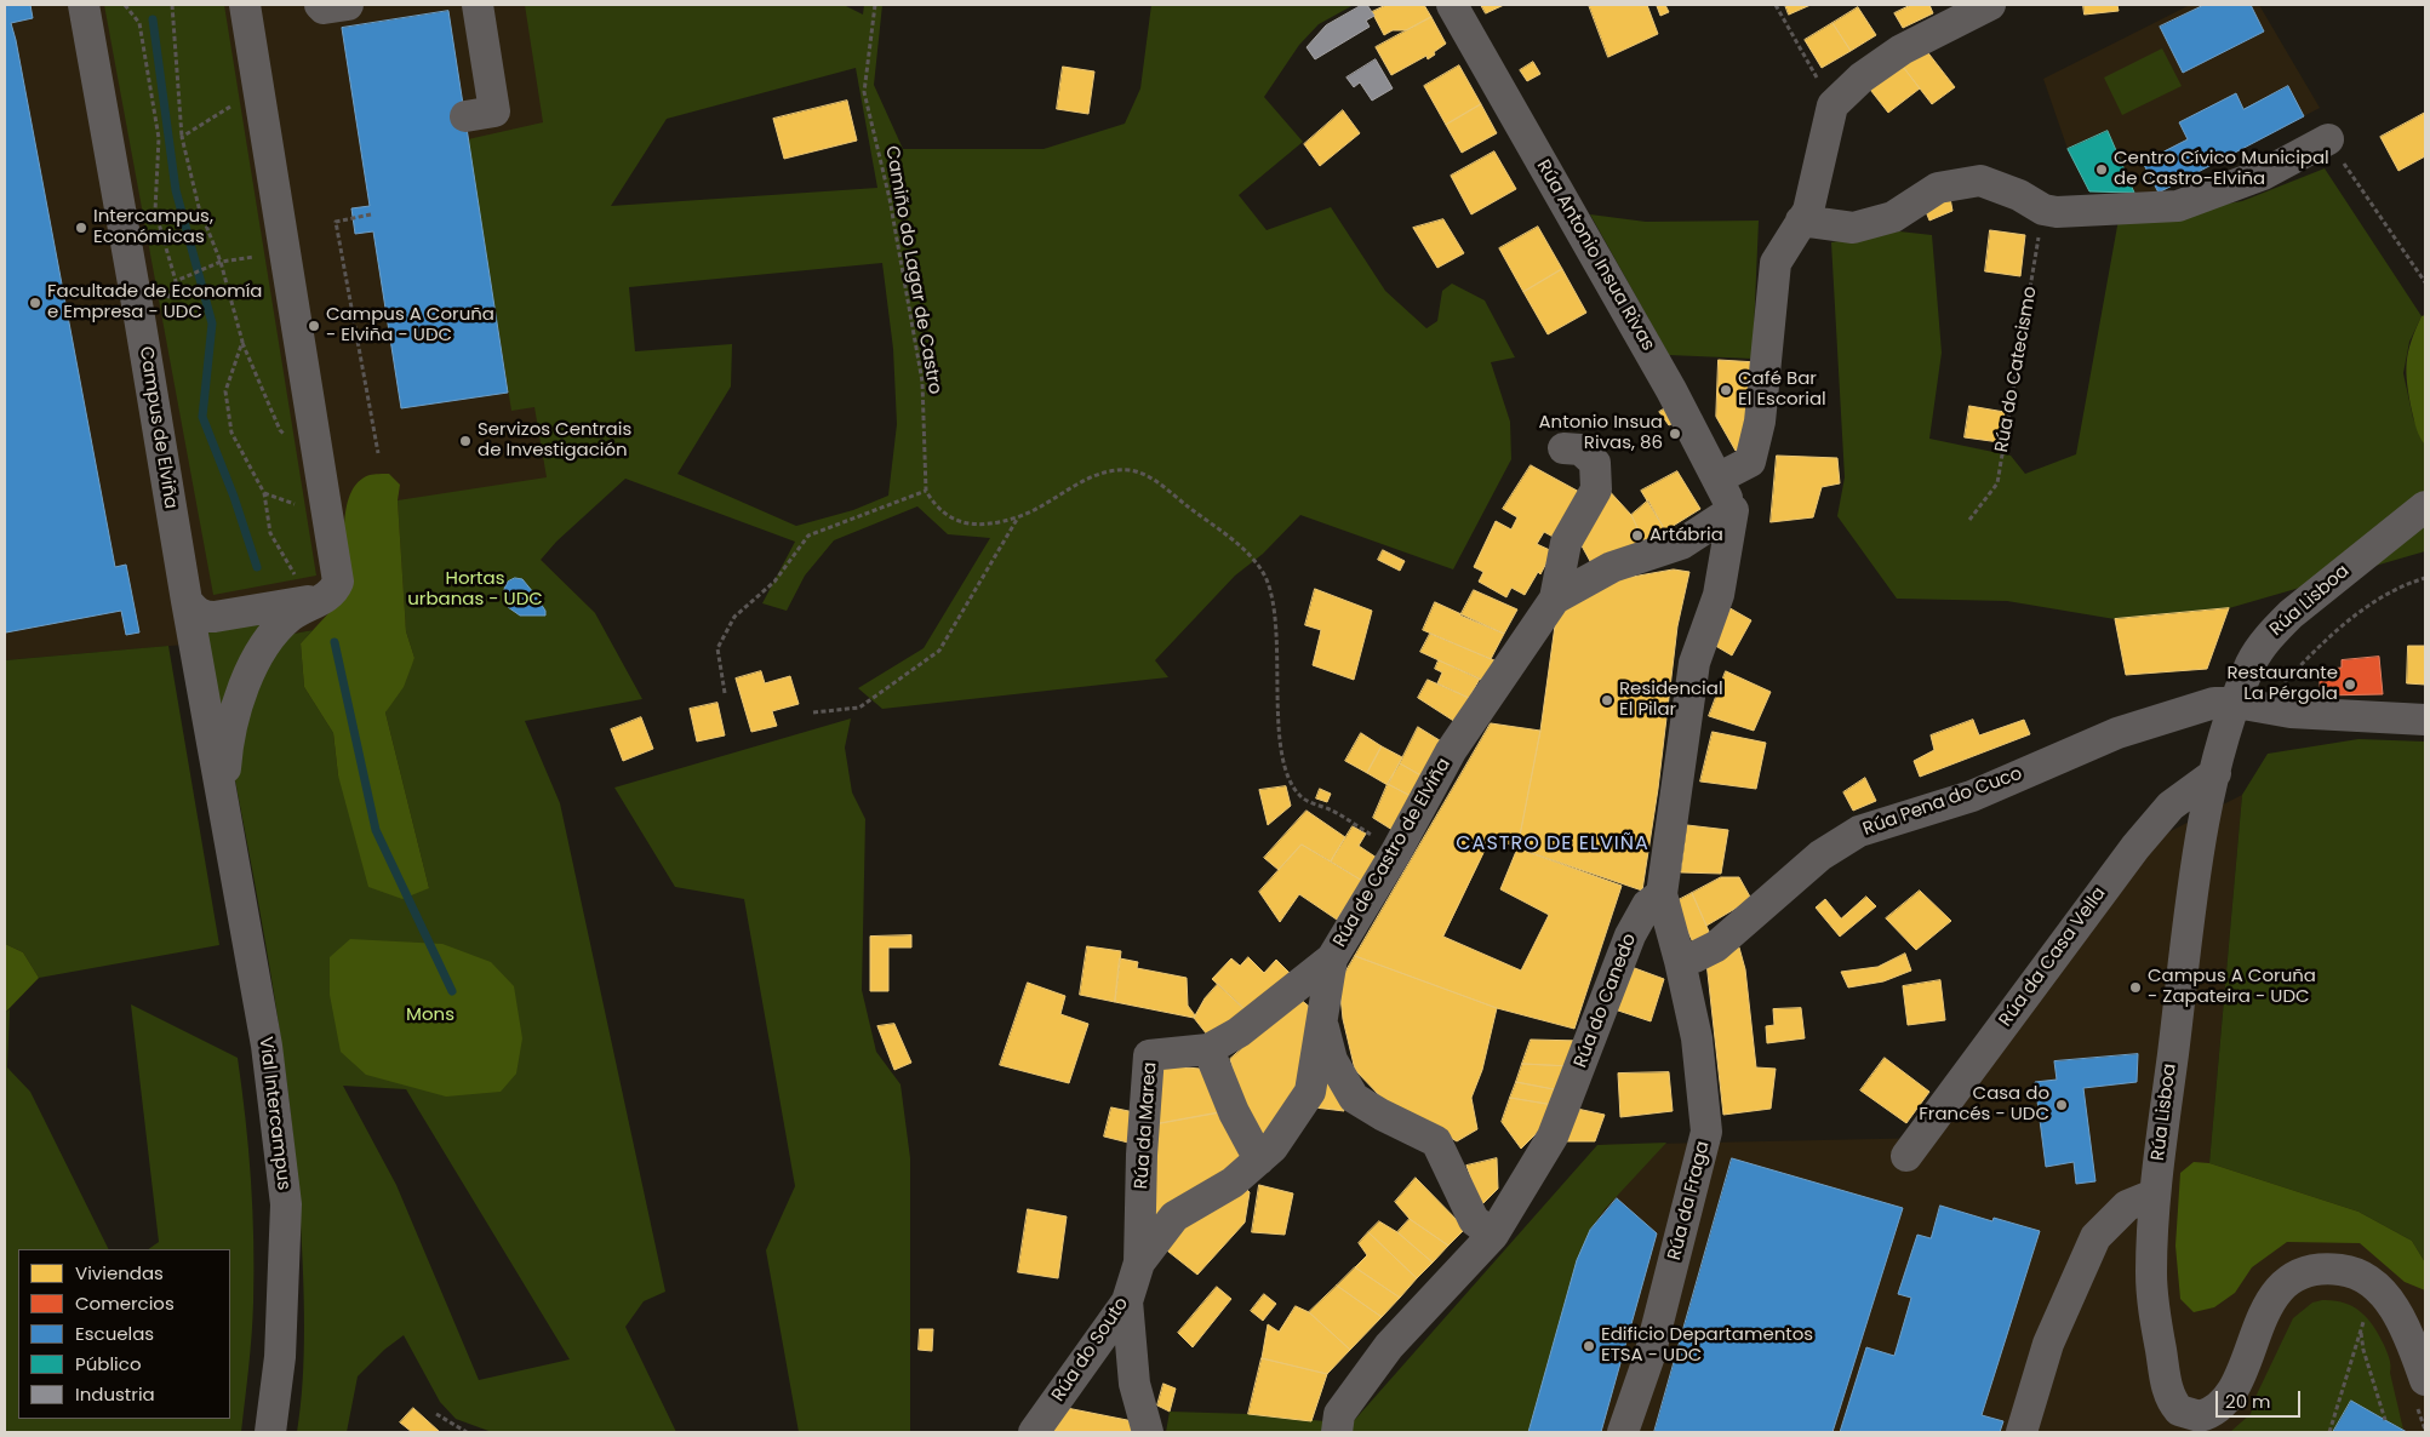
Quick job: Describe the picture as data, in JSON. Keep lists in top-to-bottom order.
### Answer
{
  "streets": {
    "street": [
      "Rúa Antonio Insua Rivas",
      "Campus de Elviña",
      "Rúa Lisboa",
      "Rúa Pena do Cuco",
      "Rúa de Castro de Elviña",
      "Rúa da Casa Vella",
      "Rúa do Canedo",
      "Vial Intercampus",
      "Rúa da Marea",
      "Rúa da Fraga",
      "Rúa do Souto"
    ],
    "path": ["Camiño do Lagar de Castro", "Rúa do Catecismo"]
  },
  "crossings": [
    ["Rúa Antonio Insua Rivas", "Rúa de Castro de Elviña"],
    ["Campus de Elviña", "Vial Intercampus"],
    ["Rúa Lisboa", "Rúa Pena do Cuco"],
    ["Rúa Lisboa", "Rúa da Casa Vella"],
    ["Rúa Pena do Cuco", "Rúa da Fraga"],
    ["Rúa de Castro de Elviña", "Rúa da Marea"],
    ["Rúa de Castro de Elviña", "Rúa do Souto"],
    ["Rúa do Canedo", "Rúa da Fraga"],
    ["Rúa da Marea", "Rúa do Souto"]
  ],
  "districts": ["CASTRO DE ELVIÑA"],
  "parks": ["Hortas urbanas - UDC", "Mons"],
  "places": [
    "Centro Cívico Municipal de Castro-Elviña",
    "Intercampus, Económicas",
    "Facultade de Economía e Empresa - UDC",
    "Campus A Coruña - Elviña - UDC",
    "Café Bar El Escorial",
    "Antonio Insua Rivas, 86",
    "Servizos Centrais de Investigación",
    "Artábria",
    "Restaurante La Pérgola",
    "Residencial El Pilar",
    "Campus A Coruña - Zapateira - UDC",
    "Casa do Francés - UDC",
    "Edificio Departamentos ETSA - UDC"
  ],
  "legend": [
    "Viviendas",
    "Comercios",
    "Escuelas",
    "Público",
    "Industria"
  ],
  "scale_bar": "20 m"
}
